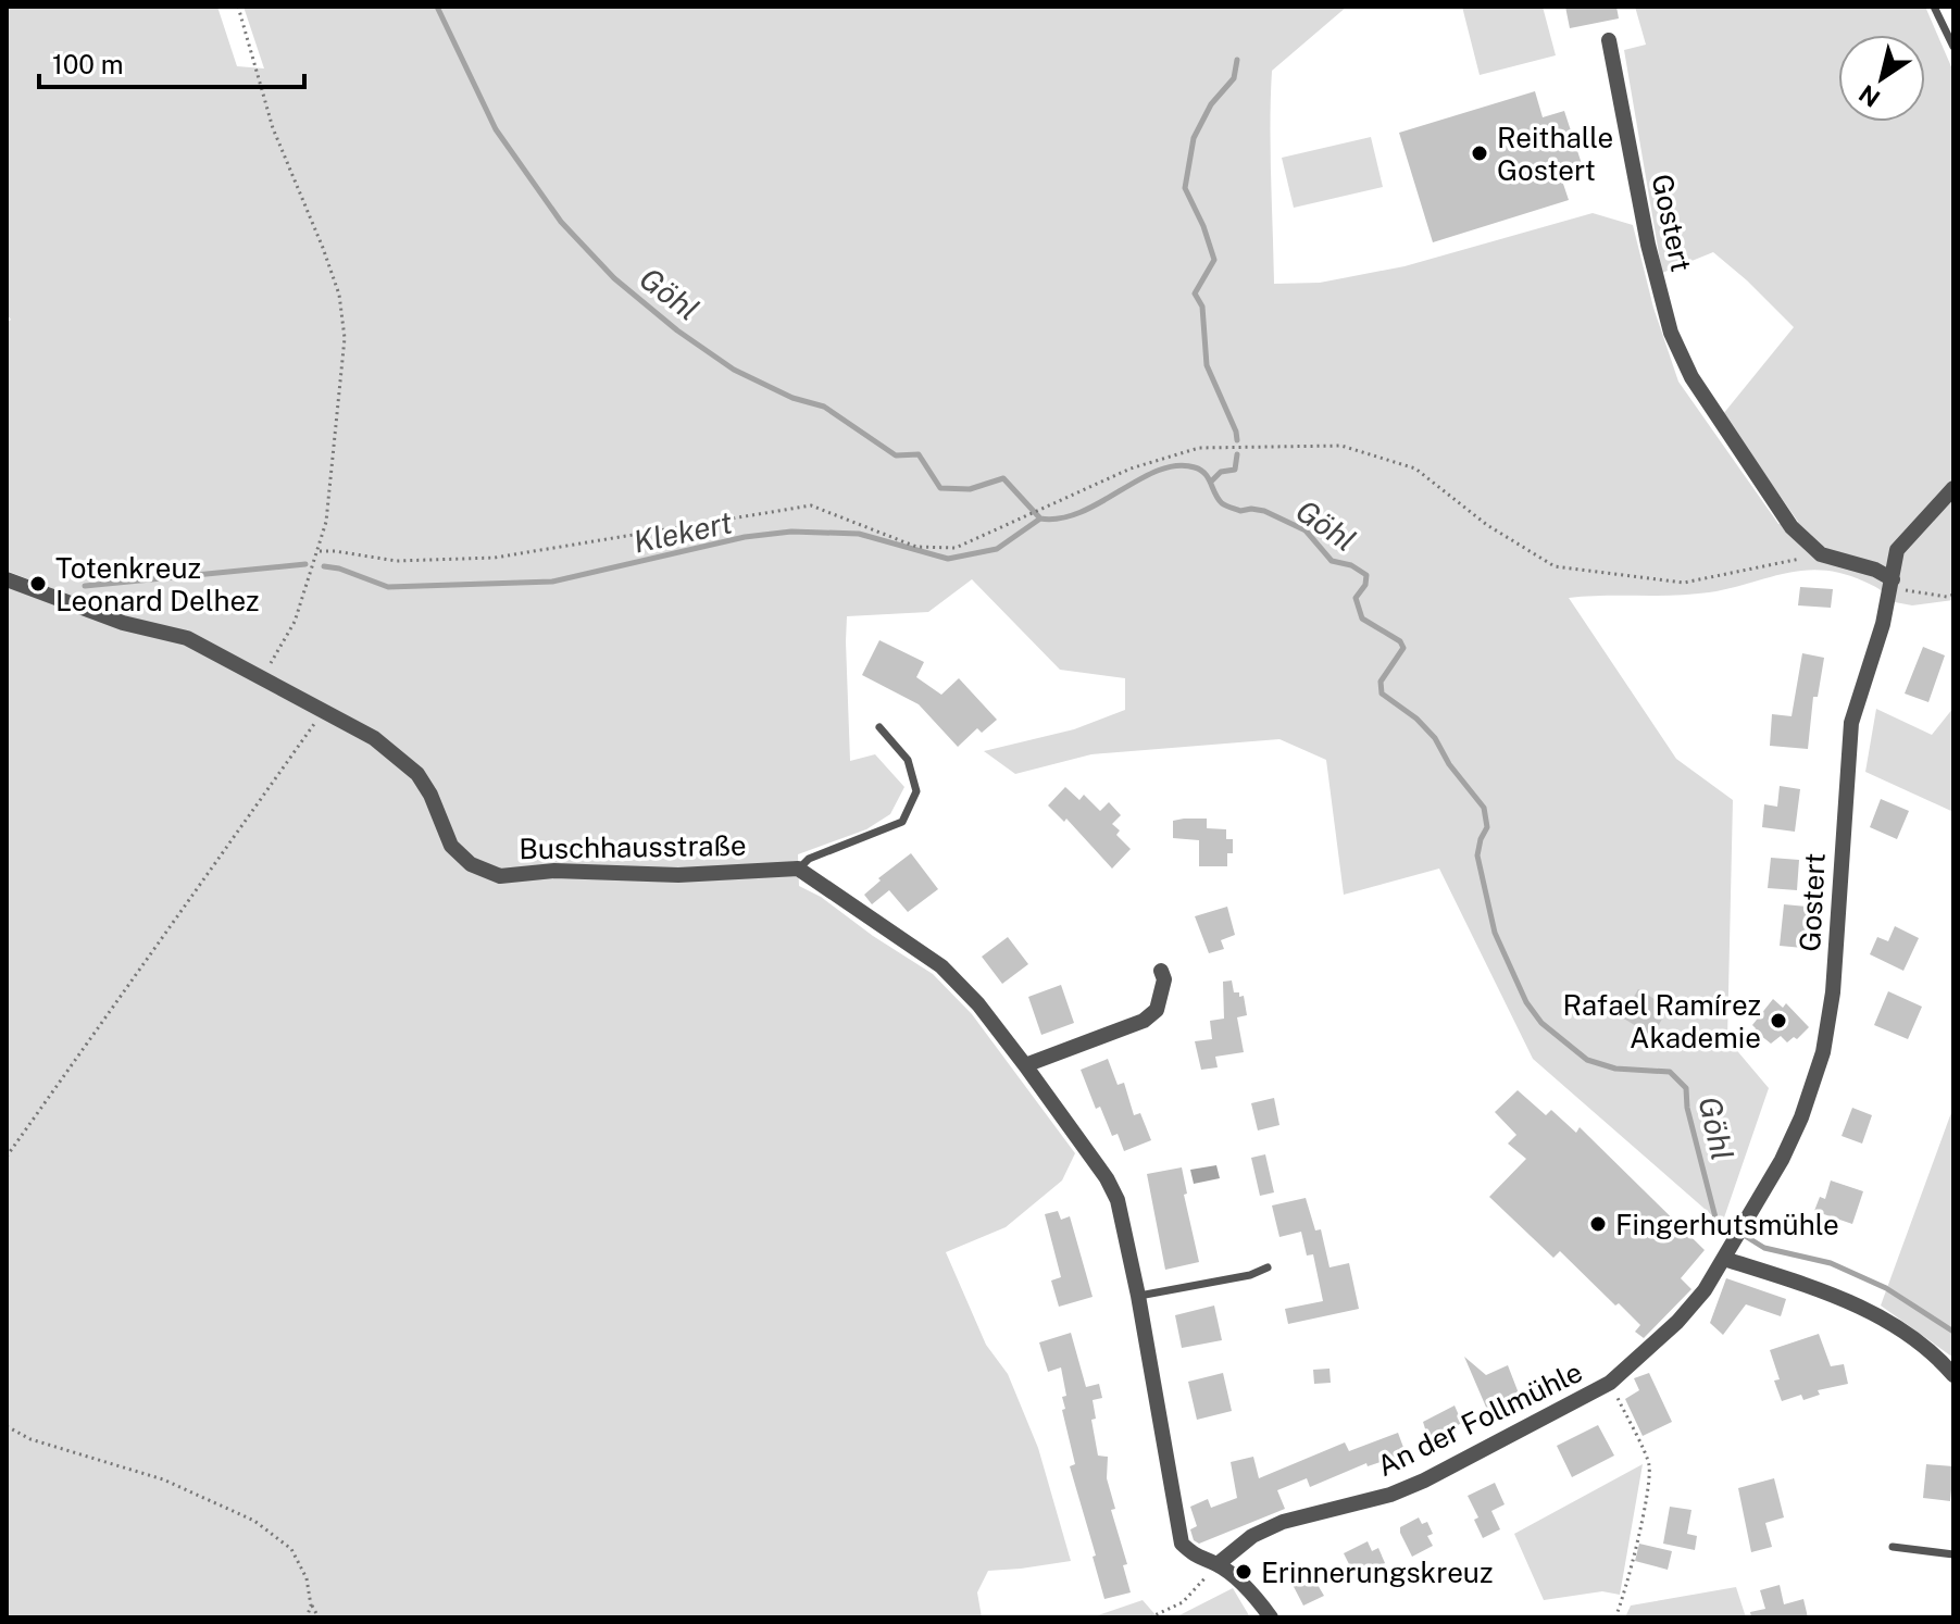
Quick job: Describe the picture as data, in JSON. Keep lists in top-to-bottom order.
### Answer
{
  "streets": {
    "street": ["Gostert", "Buschhausstraße", "An der Follmühle"]
  },
  "crossings": [
    ["Gostert", "An der Follmühle"]
  ],
  "water": ["Göhl", "Klekert"],
  "places": [
    "Reithalle Gostert",
    "Totenkreuz Leonard Delhez",
    "Rafael Ramírez Akademie",
    "Fingerhutsmühle",
    "Erinnerungskreuz"
  ],
  "scale_bar": "100 m",
  "north": "bottom left"
}
